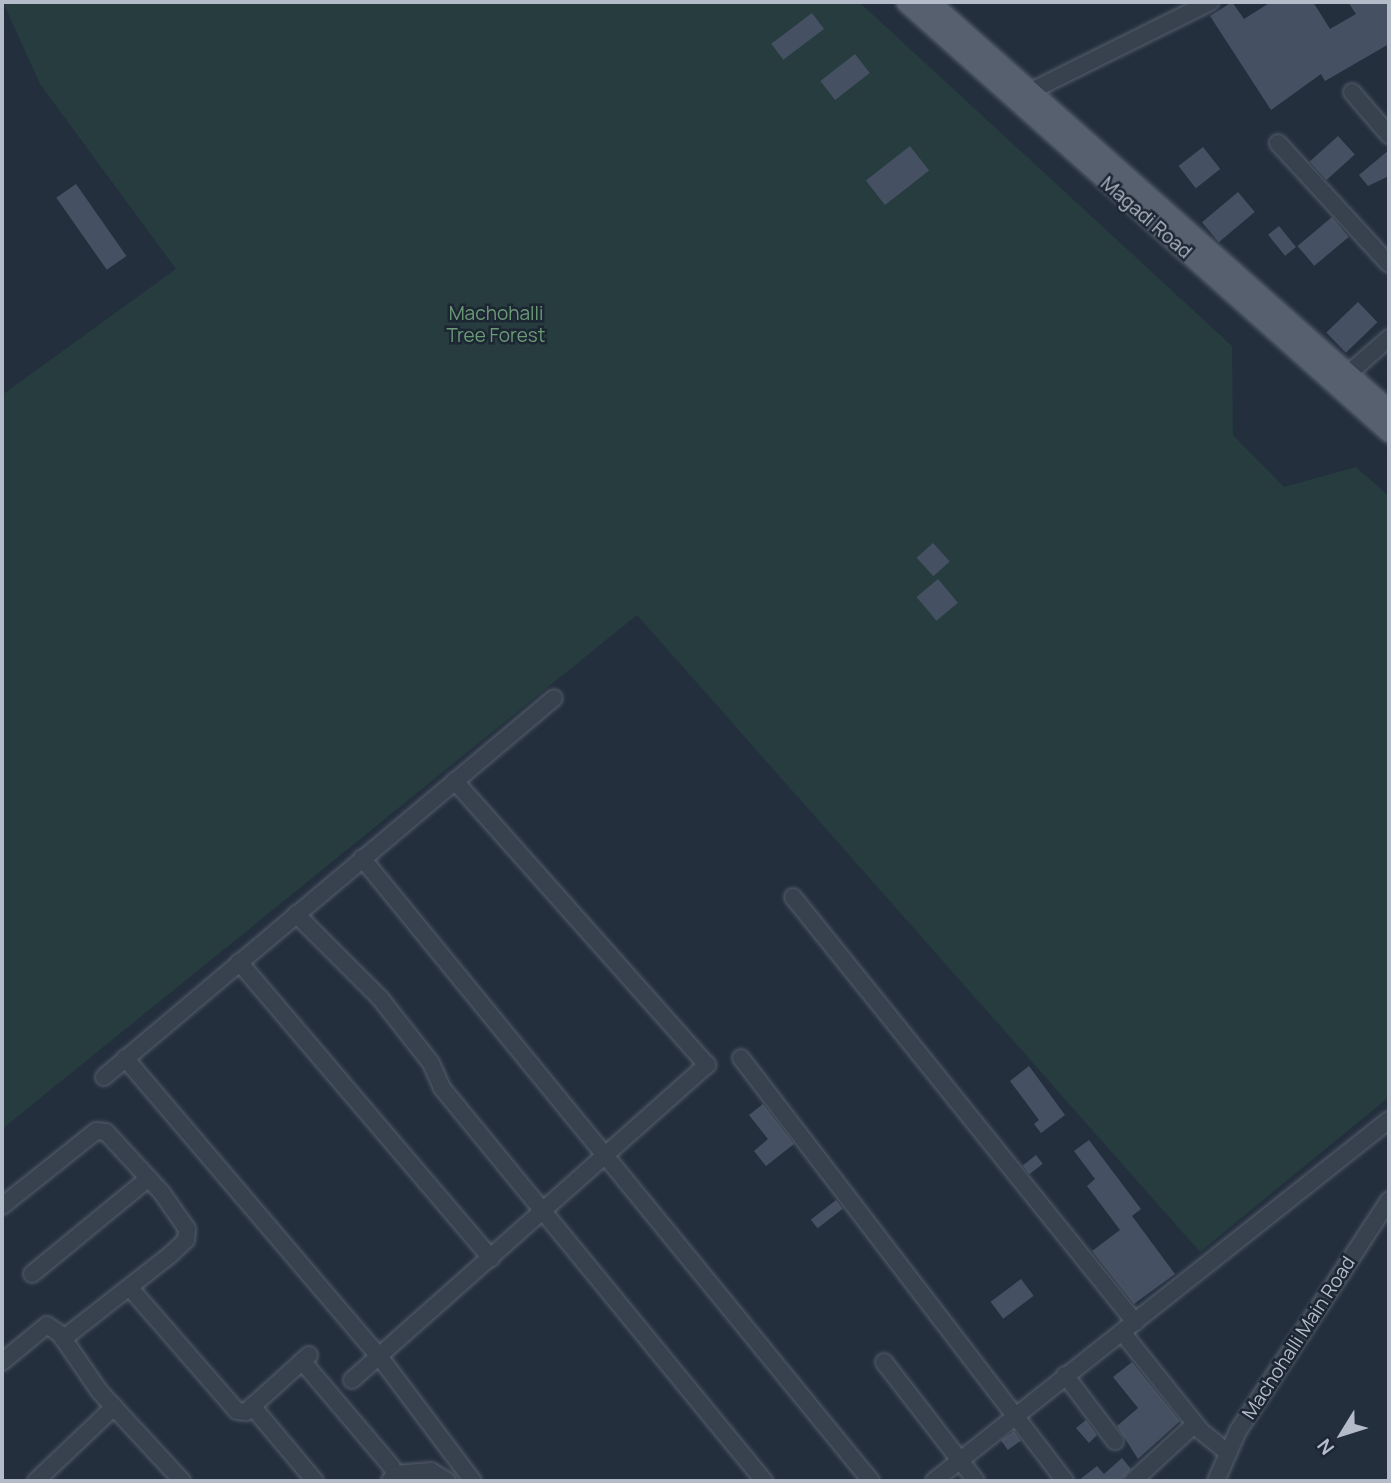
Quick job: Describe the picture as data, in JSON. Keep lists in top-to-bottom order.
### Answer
{
  "streets": {
    "main road": ["Magadi Road"],
    "street": ["Machohalli Main Road"]
  },
  "parks": ["Machohalli Tree Forest"],
  "north": "bottom left"
}
